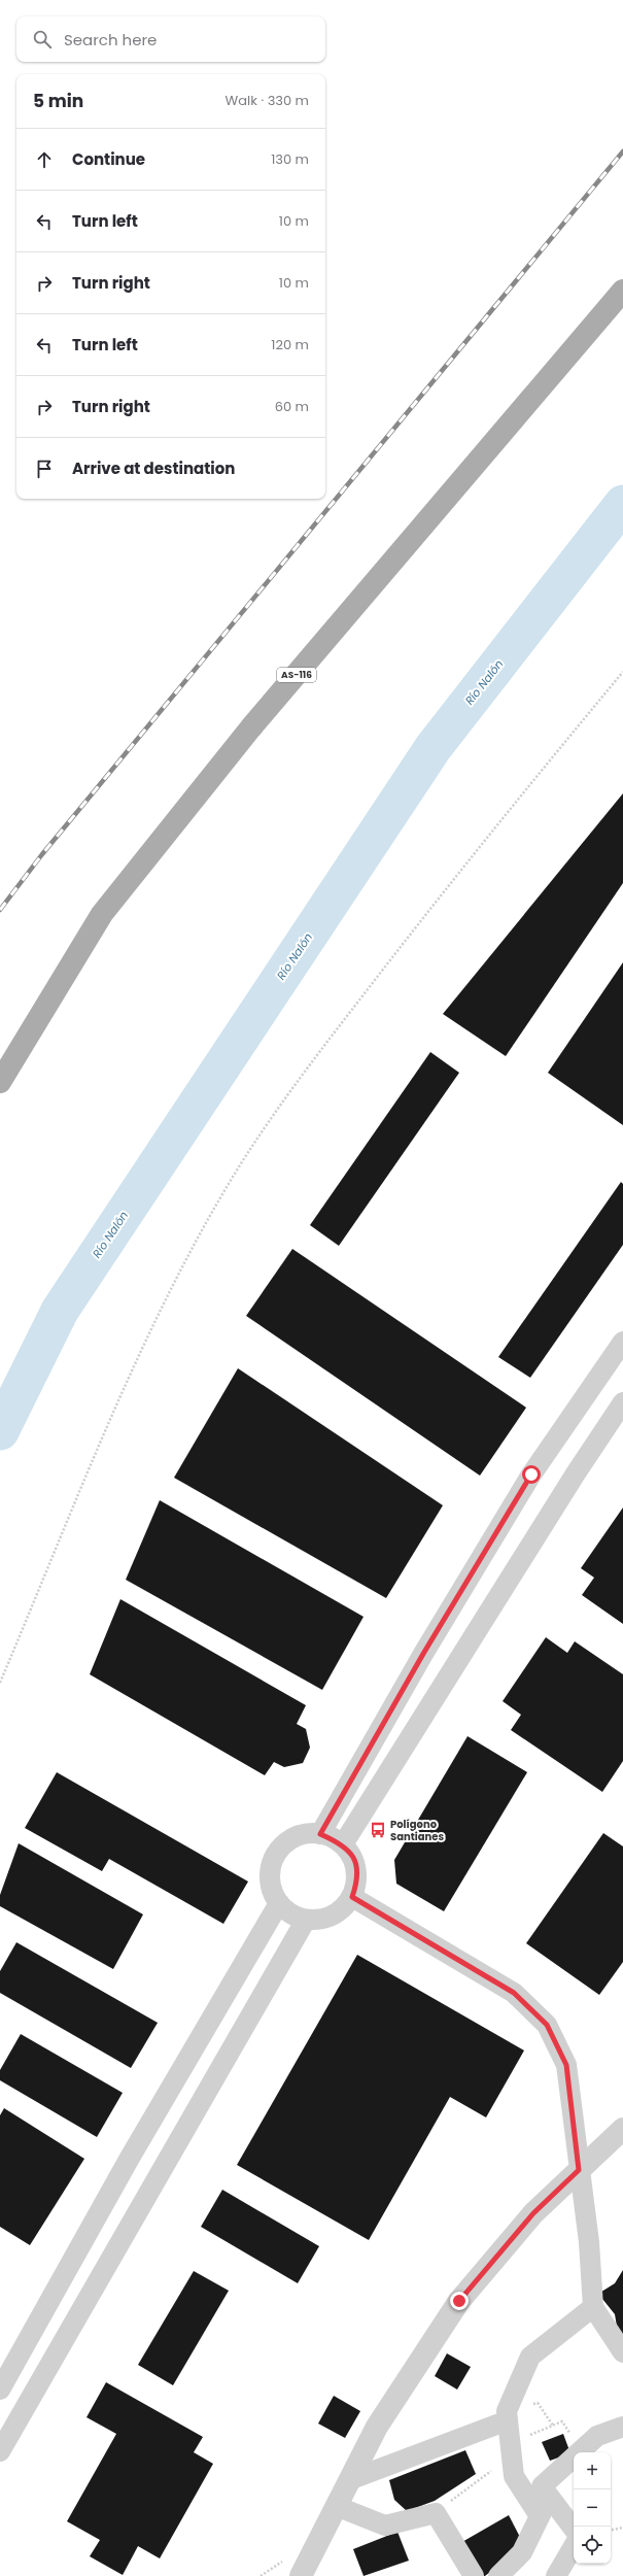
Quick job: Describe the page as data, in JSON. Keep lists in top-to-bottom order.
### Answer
{
  "streets": {
    "main road": ["AS-116"]
  },
  "water": ["Río Nalón"],
  "places": {
    "bus stop": ["Polígono Santianes"]
  },
  "page": {
    "search": "Search here",
    "heading": ["5 min", "Walk · 330 m"],
    "list": [
      ["Continue", "130 m"],
      ["Turn left", "10 m"],
      ["Turn right", "10 m"],
      ["Turn left", "120 m"],
      ["Turn right", "60 m"],
      "Arrive at destination"
    ],
    "map_buttons": ["+", "−"]
  }
}
